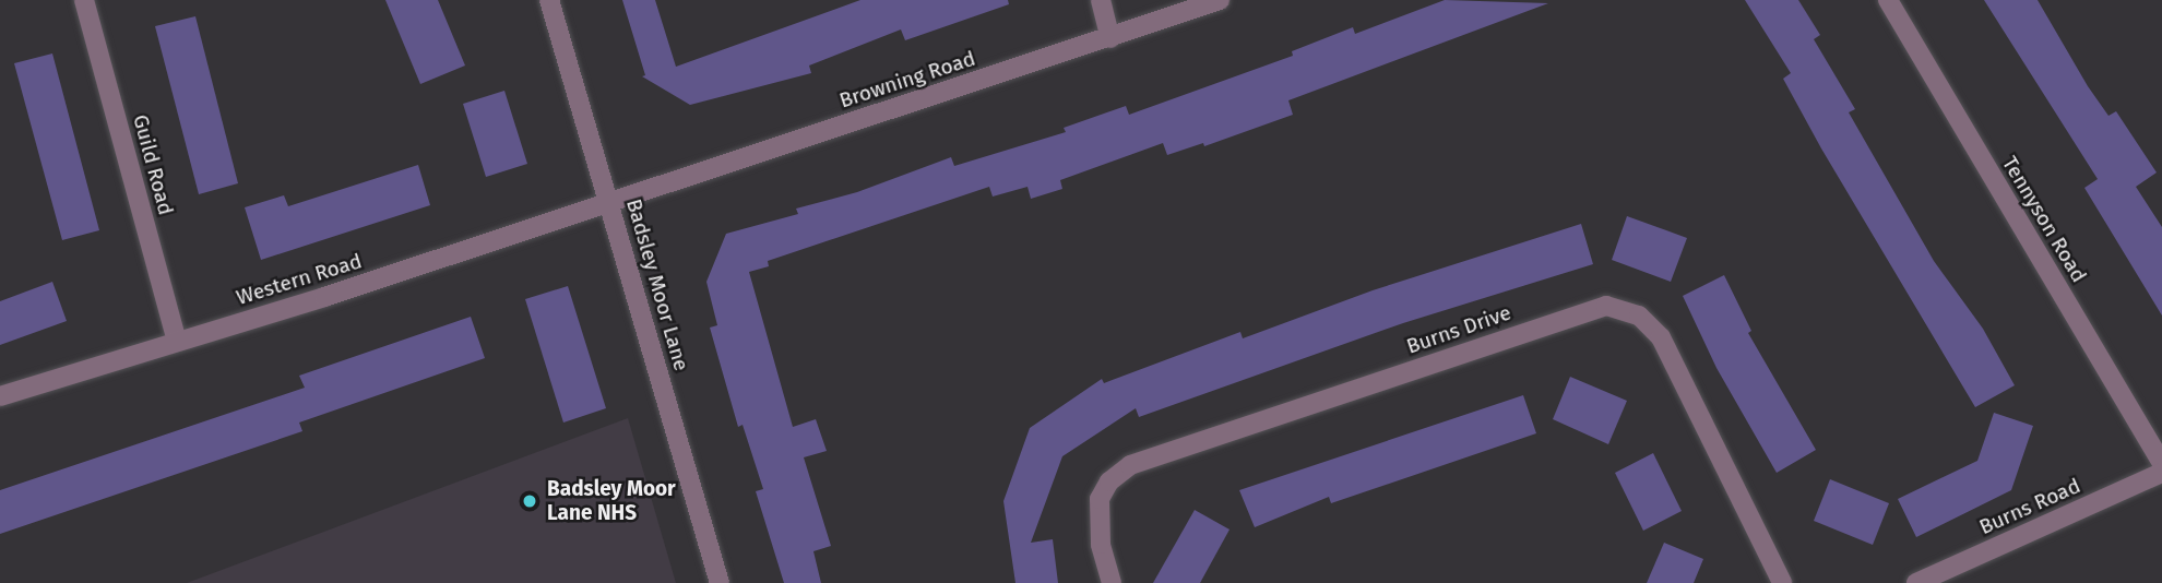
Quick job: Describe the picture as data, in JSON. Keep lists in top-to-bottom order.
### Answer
{
  "streets": {
    "street": [
      "Browning Road",
      "Guild Road",
      "Tennyson Road",
      "Western Road",
      "Badsley Moor Lane",
      "Burns Drive",
      "Burns Road"
    ]
  },
  "crossings": [
    ["Browning Road", "Western Road"],
    ["Browning Road", "Badsley Moor Lane"],
    ["Guild Road", "Western Road"],
    ["Western Road", "Badsley Moor Lane"]
  ],
  "places": ["Badsley Moor Lane NHS"]
}
